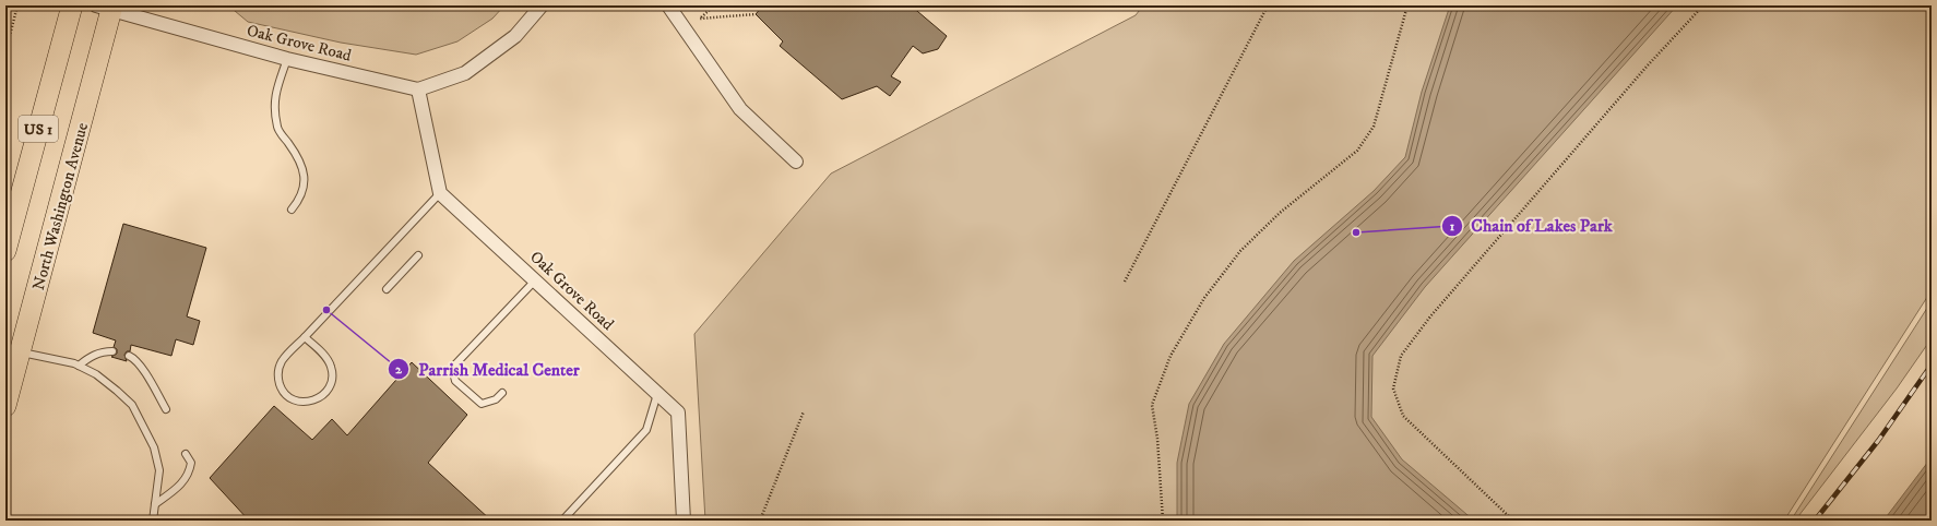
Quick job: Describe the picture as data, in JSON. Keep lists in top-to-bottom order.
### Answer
{
  "streets": {
    "main road": ["US 1", "North Washington Avenue"],
    "street": ["Oak Grove Road"]
  },
  "crossings": [
    ["Oak Grove Road", "North Washington Avenue"]
  ],
  "places": ["Chain of Lakes Park", "Parrish Medical Center"]
}
